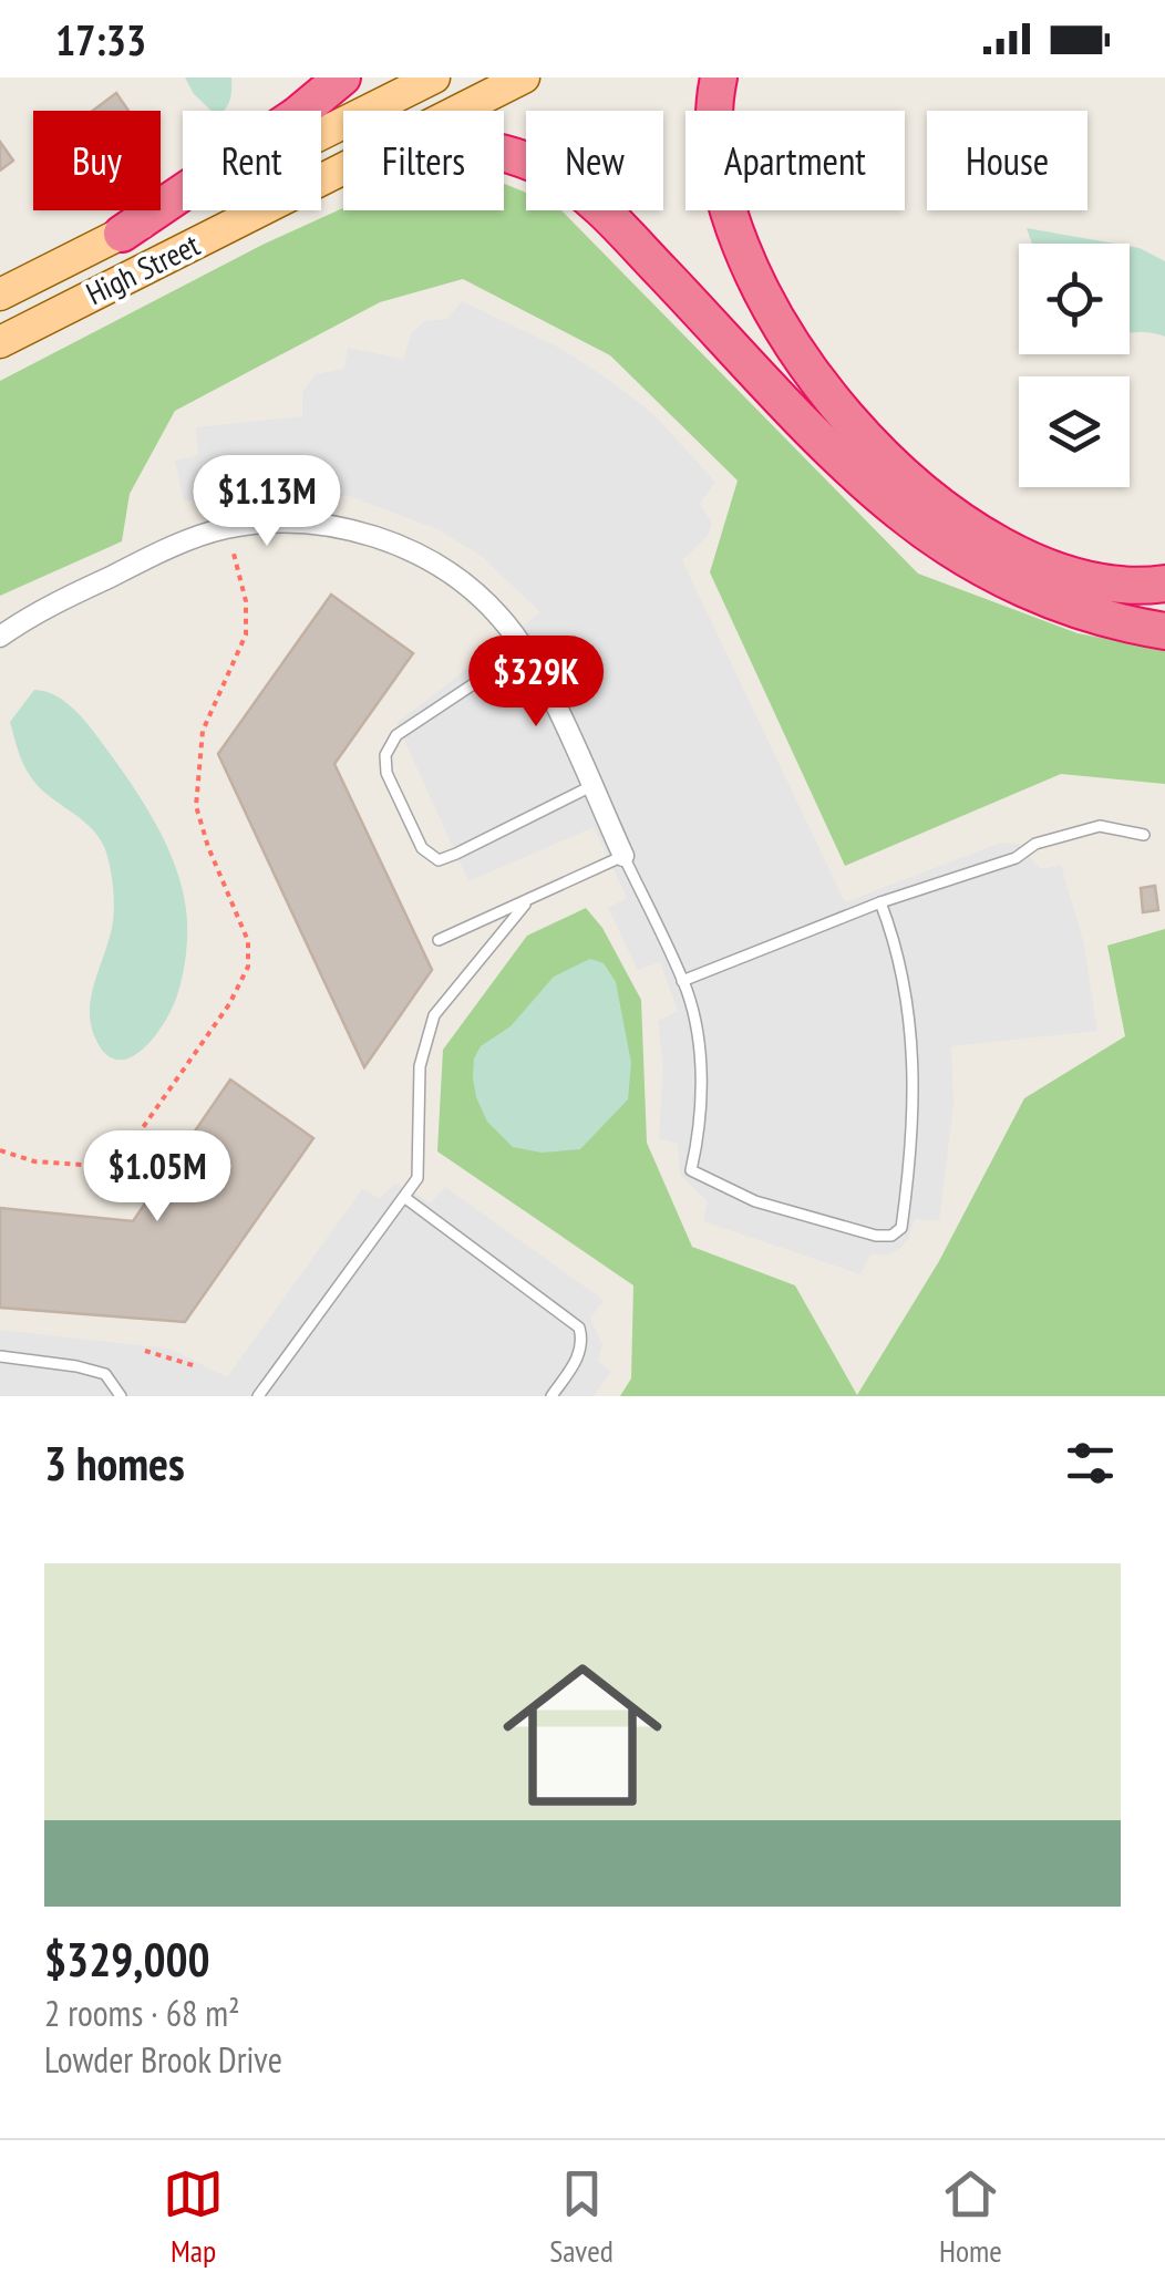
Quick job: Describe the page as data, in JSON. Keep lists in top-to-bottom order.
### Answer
{
  "streets": {
    "main road": ["High Street"]
  },
  "page": {
    "status": "17:33",
    "chip": [
      "Buy",
      "Rent",
      "Filters",
      "New",
      "Apartment",
      "House"
    ],
    "price": ["$1.13M", "$329K", "$1.05M"],
    "heading": "3 homes",
    "list": [
      {
        "name": "$329,000",
        "note": "2 rooms · 68 m² · Lowder Brook Drive"
      }
    ],
    "tabs": ["Map", "Saved", "Home"]
  }
}
